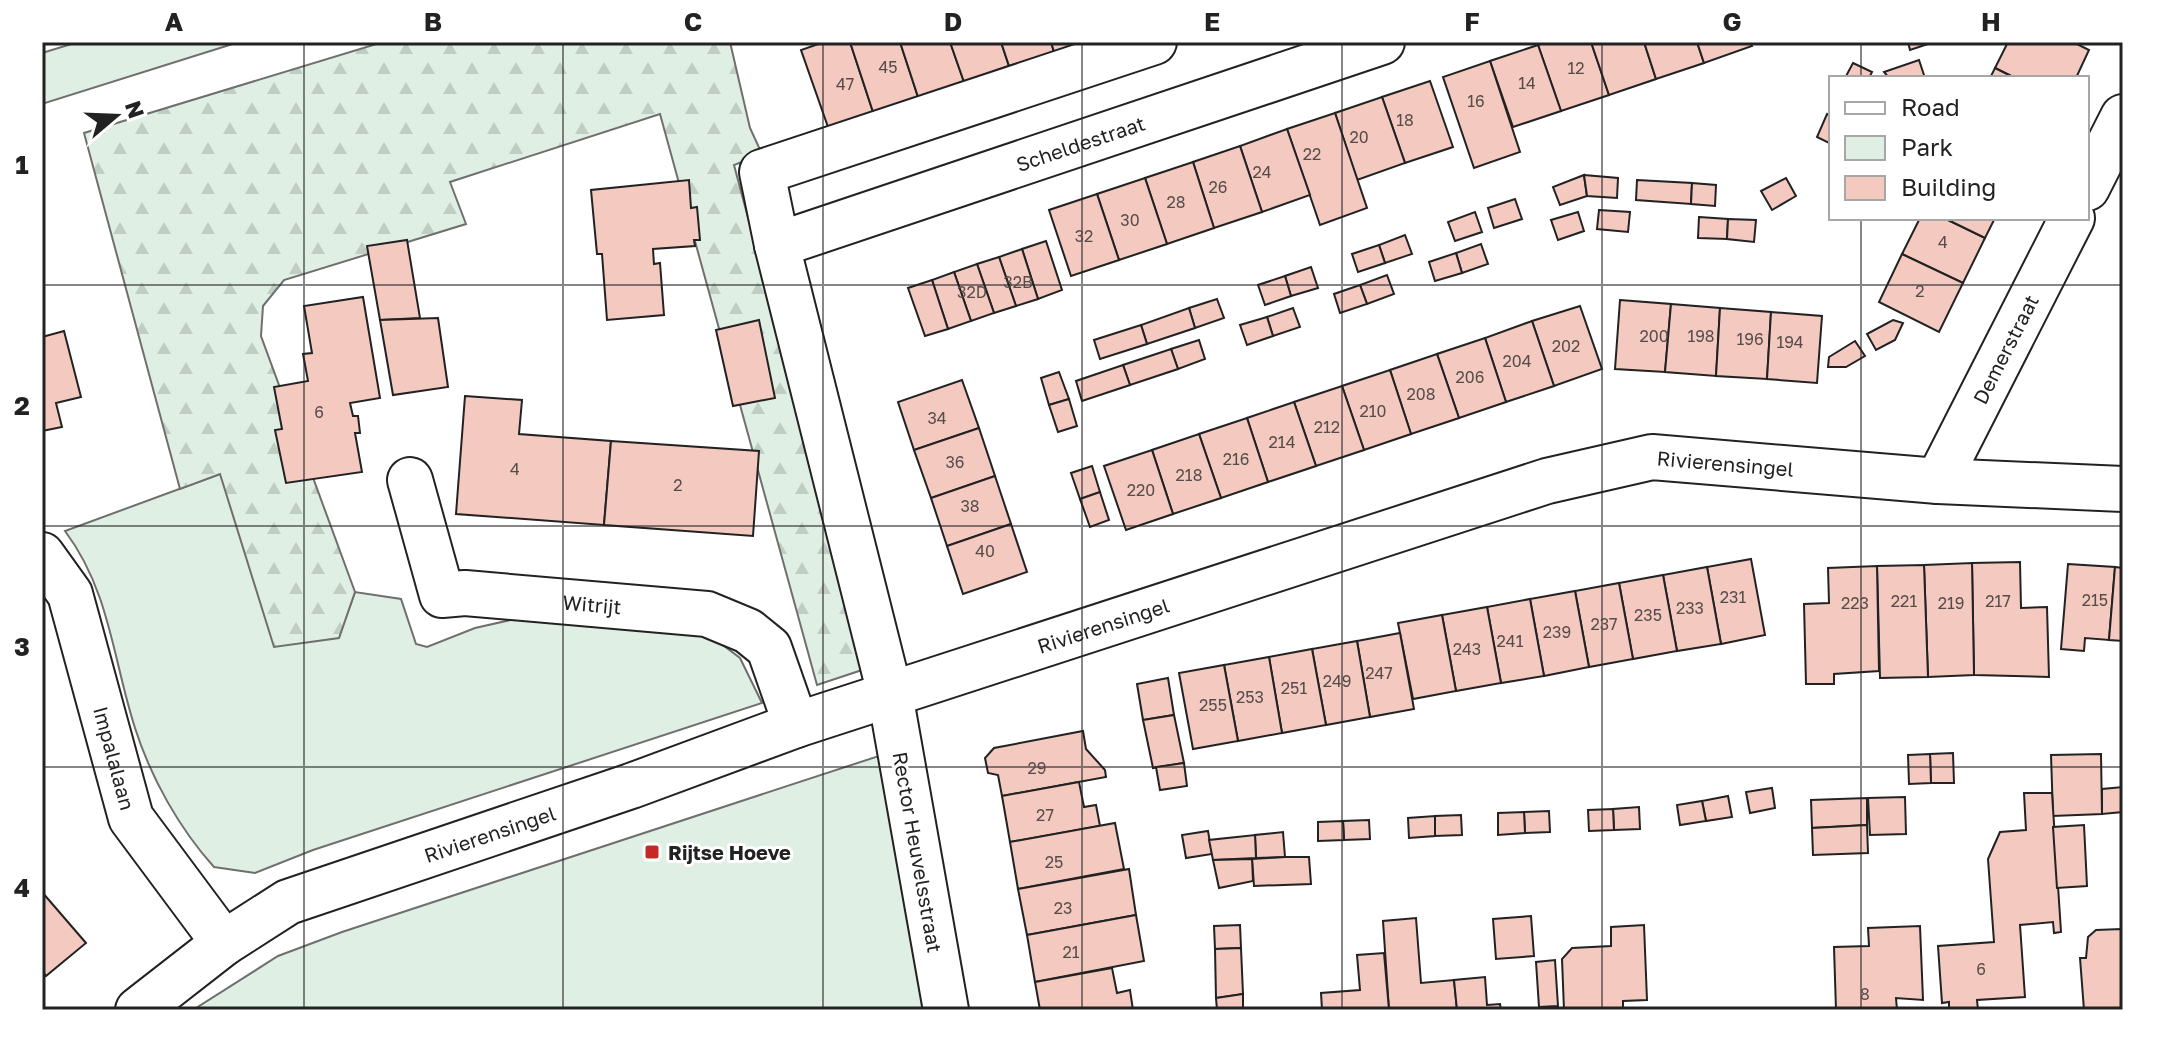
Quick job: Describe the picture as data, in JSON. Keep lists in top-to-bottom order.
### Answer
{
  "streets": {
    "street": [
      "Scheldestraat",
      "Demerstraat",
      "Rivierensingel",
      "Witrijt",
      "Impalalaan",
      "Rector Heuvelsstraat"
    ]
  },
  "crossings": [
    ["Demerstraat", "Rivierensingel"],
    ["Rivierensingel", "Witrijt"],
    ["Rivierensingel", "Impalalaan"],
    ["Rivierensingel", "Rector Heuvelsstraat"]
  ],
  "places": {
    "transit": ["Rijtse Hoeve"]
  },
  "house_numbers": [
    "45",
    "12",
    "14",
    "47",
    "16",
    "18",
    "20",
    "22",
    "24",
    "26",
    "28",
    "30",
    "32",
    "4",
    "32B",
    "2",
    "32D",
    "200",
    "198",
    "196",
    "194",
    "202",
    "204",
    "206",
    "208",
    "210",
    "6",
    "34",
    "212",
    "214",
    "216",
    "36",
    "4",
    "218",
    "2",
    "220",
    "38",
    "40",
    "231",
    "215",
    "221",
    "217",
    "223",
    "219",
    "233",
    "235",
    "237",
    "239",
    "241",
    "243",
    "247",
    "249",
    "251",
    "253",
    "255",
    "29",
    "27",
    "25",
    "23",
    "21",
    "6",
    "8"
  ],
  "legend": ["Road", "Park", "Building"],
  "north": "right",
  "grid": {
    "columns": [
      "A",
      "B",
      "C",
      "D",
      "E",
      "F",
      "G",
      "H"
    ],
    "rows": [
      "1",
      "2",
      "3",
      "4"
    ]
  }
}
